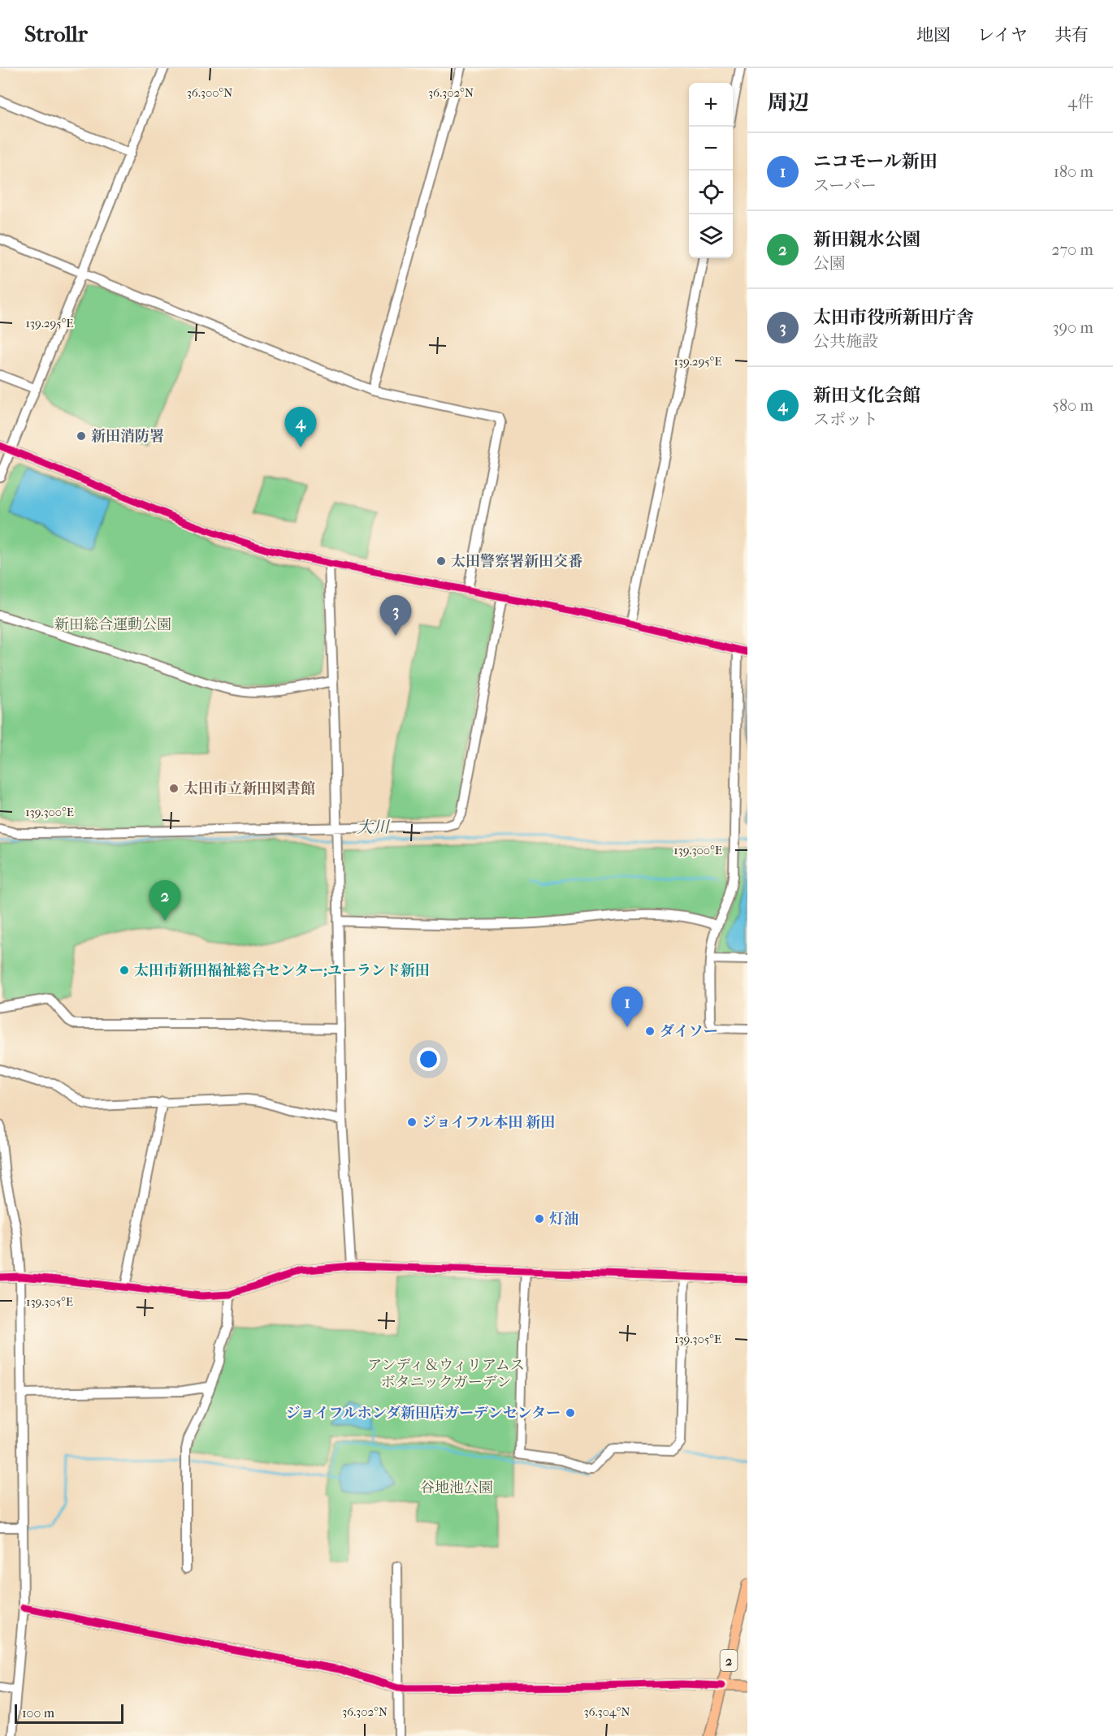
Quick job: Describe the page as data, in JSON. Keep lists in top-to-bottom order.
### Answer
{
  "streets": {
    "main road": ["2"]
  },
  "water": ["大川"],
  "parks": ["新田総合運動公園", "アンディ＆ウィリアムス ボタニックガーデン", "谷地池公園"],
  "places": [
    "新田消防署",
    "太田警察署新田交番",
    "太田市立新田図書館",
    "太田市新田福祉総合センター;ユーランド新田",
    "ダイソー",
    "ジョイフル本田 新田",
    "灯油",
    "ジョイフルホンダ新田店ガーデンセンター"
  ],
  "scale_bar": "100 m",
  "page": {
    "header": "Strollr",
    "nav": ["地図", "レイヤ", "共有"],
    "heading": ["周辺", "4件"],
    "map_buttons": ["+", "−"],
    "list": [
      {
        "mark": "1",
        "name": "ニコモール新田",
        "note": "スーパー",
        "value": "180 m"
      },
      {
        "mark": "2",
        "name": "新田親水公園",
        "note": "公園",
        "value": "270 m"
      },
      {
        "mark": "3",
        "name": "太田市役所新田庁舎",
        "note": "公共施設",
        "value": "390 m"
      },
      {
        "mark": "4",
        "name": "新田文化会館",
        "note": "スポット",
        "value": "580 m"
      }
    ],
    "pins": [
      "4",
      "3",
      "2",
      "1"
    ],
    "scale": "100 m"
  },
  "coordinates": [
    "36.300°N",
    "36.302°N",
    "139.295°E",
    "139.300°E",
    "139.305°E",
    "36.304°N"
  ]
}
